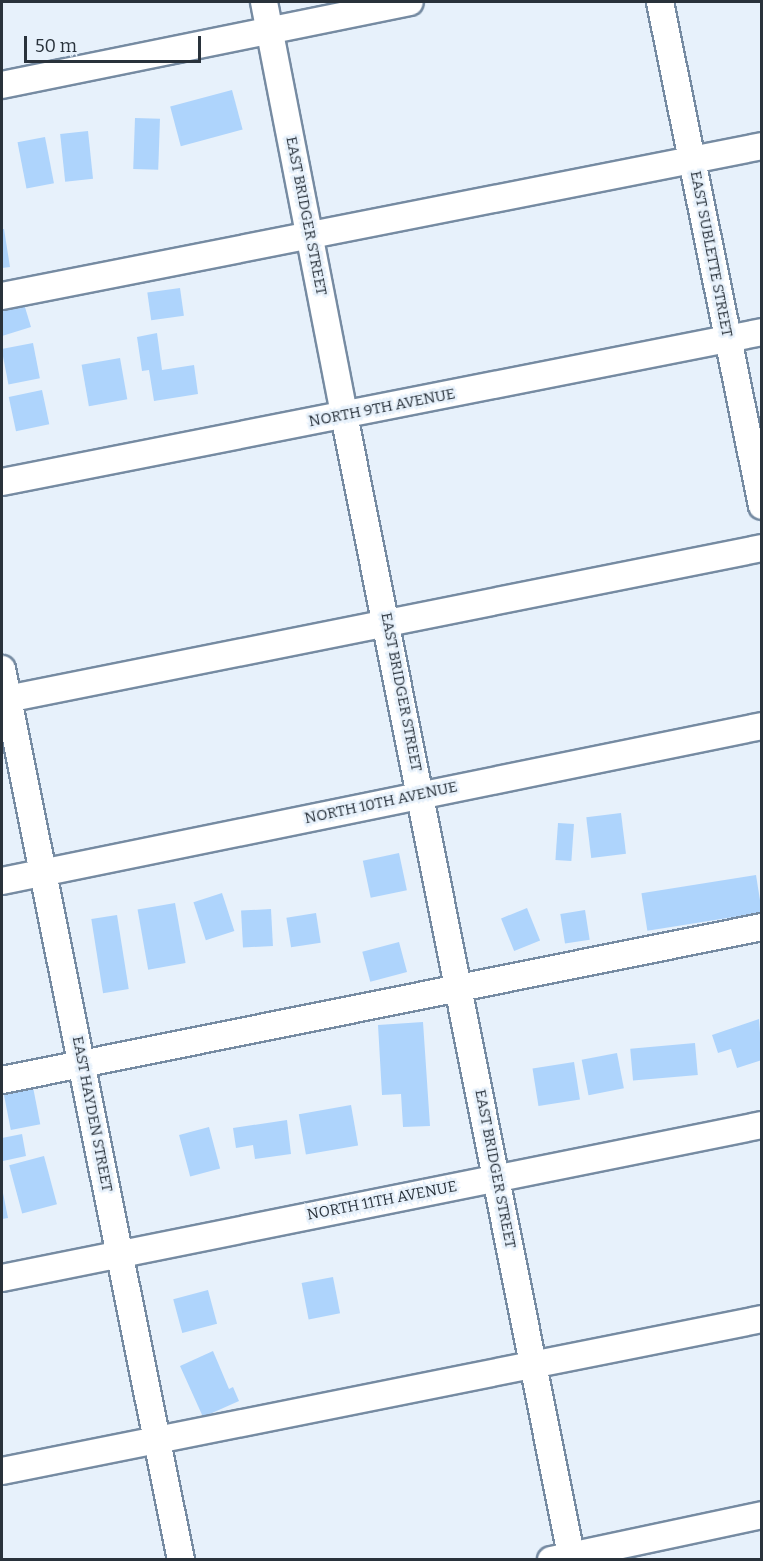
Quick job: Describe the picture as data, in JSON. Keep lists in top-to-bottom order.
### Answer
{
  "streets": {
    "street": [
      "EAST BRIDGER STREET",
      "EAST SUBLETTE STREET",
      "NORTH 9TH AVENUE",
      "NORTH 10TH AVENUE",
      "EAST HAYDEN STREET",
      "NORTH 11TH AVENUE"
    ]
  },
  "crossings": [
    ["EAST BRIDGER STREET", "NORTH 9TH AVENUE"],
    ["EAST BRIDGER STREET", "NORTH 10TH AVENUE"],
    ["EAST BRIDGER STREET", "NORTH 11TH AVENUE"],
    ["EAST SUBLETTE STREET", "NORTH 9TH AVENUE"],
    ["NORTH 10TH AVENUE", "EAST HAYDEN STREET"],
    ["EAST HAYDEN STREET", "NORTH 11TH AVENUE"]
  ],
  "scale_bar": "50 m"
}
